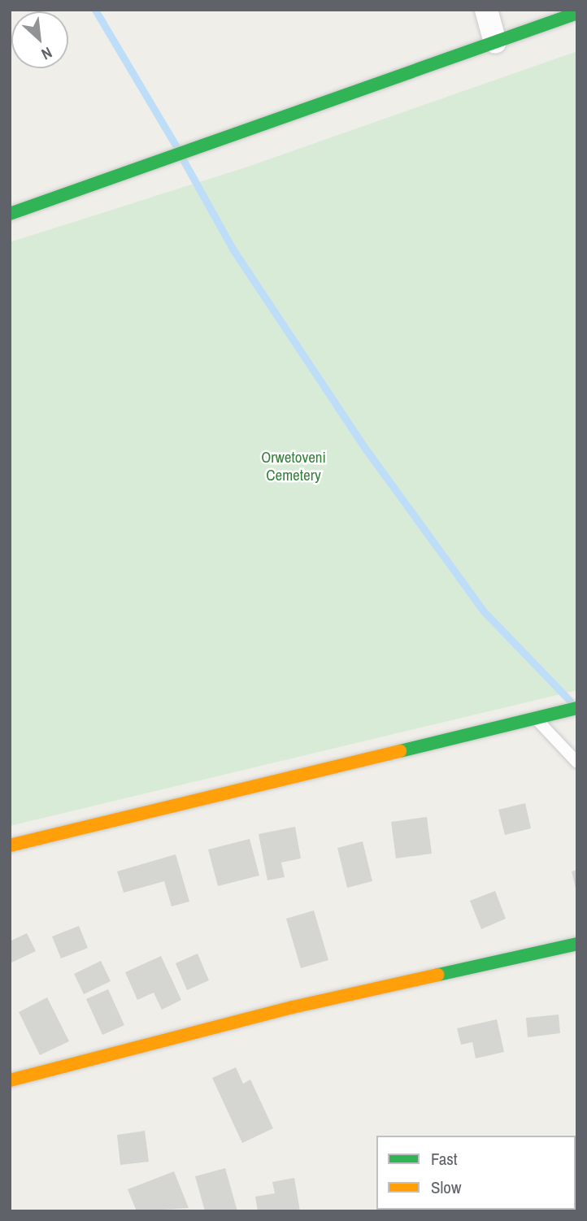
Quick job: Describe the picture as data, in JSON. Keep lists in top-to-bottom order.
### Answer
{
  "parks": ["Orwetoveni Cemetery"],
  "legend": ["Fast", "Slow"],
  "north": "bottom right"
}
